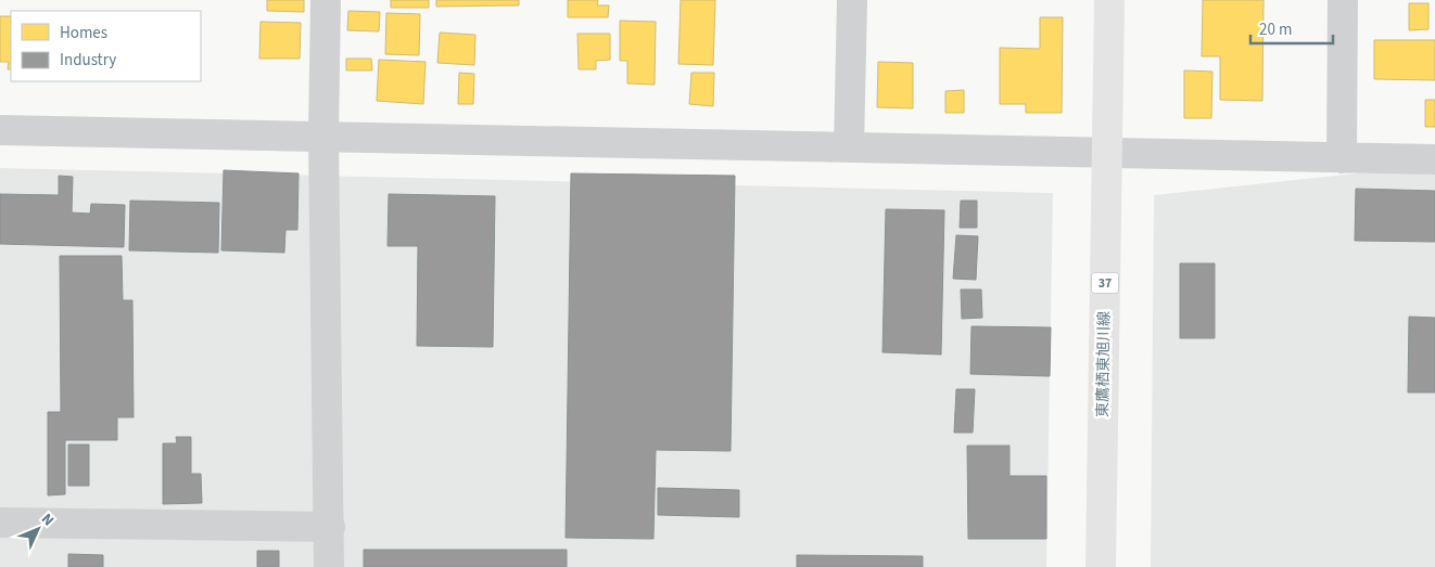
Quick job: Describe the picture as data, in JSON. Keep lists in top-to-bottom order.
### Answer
{
  "streets": {
    "main road": ["37", "東鷹栖東旭川線"]
  },
  "legend": ["Homes", "Industry"],
  "scale_bar": "20 m",
  "north": "top right"
}
